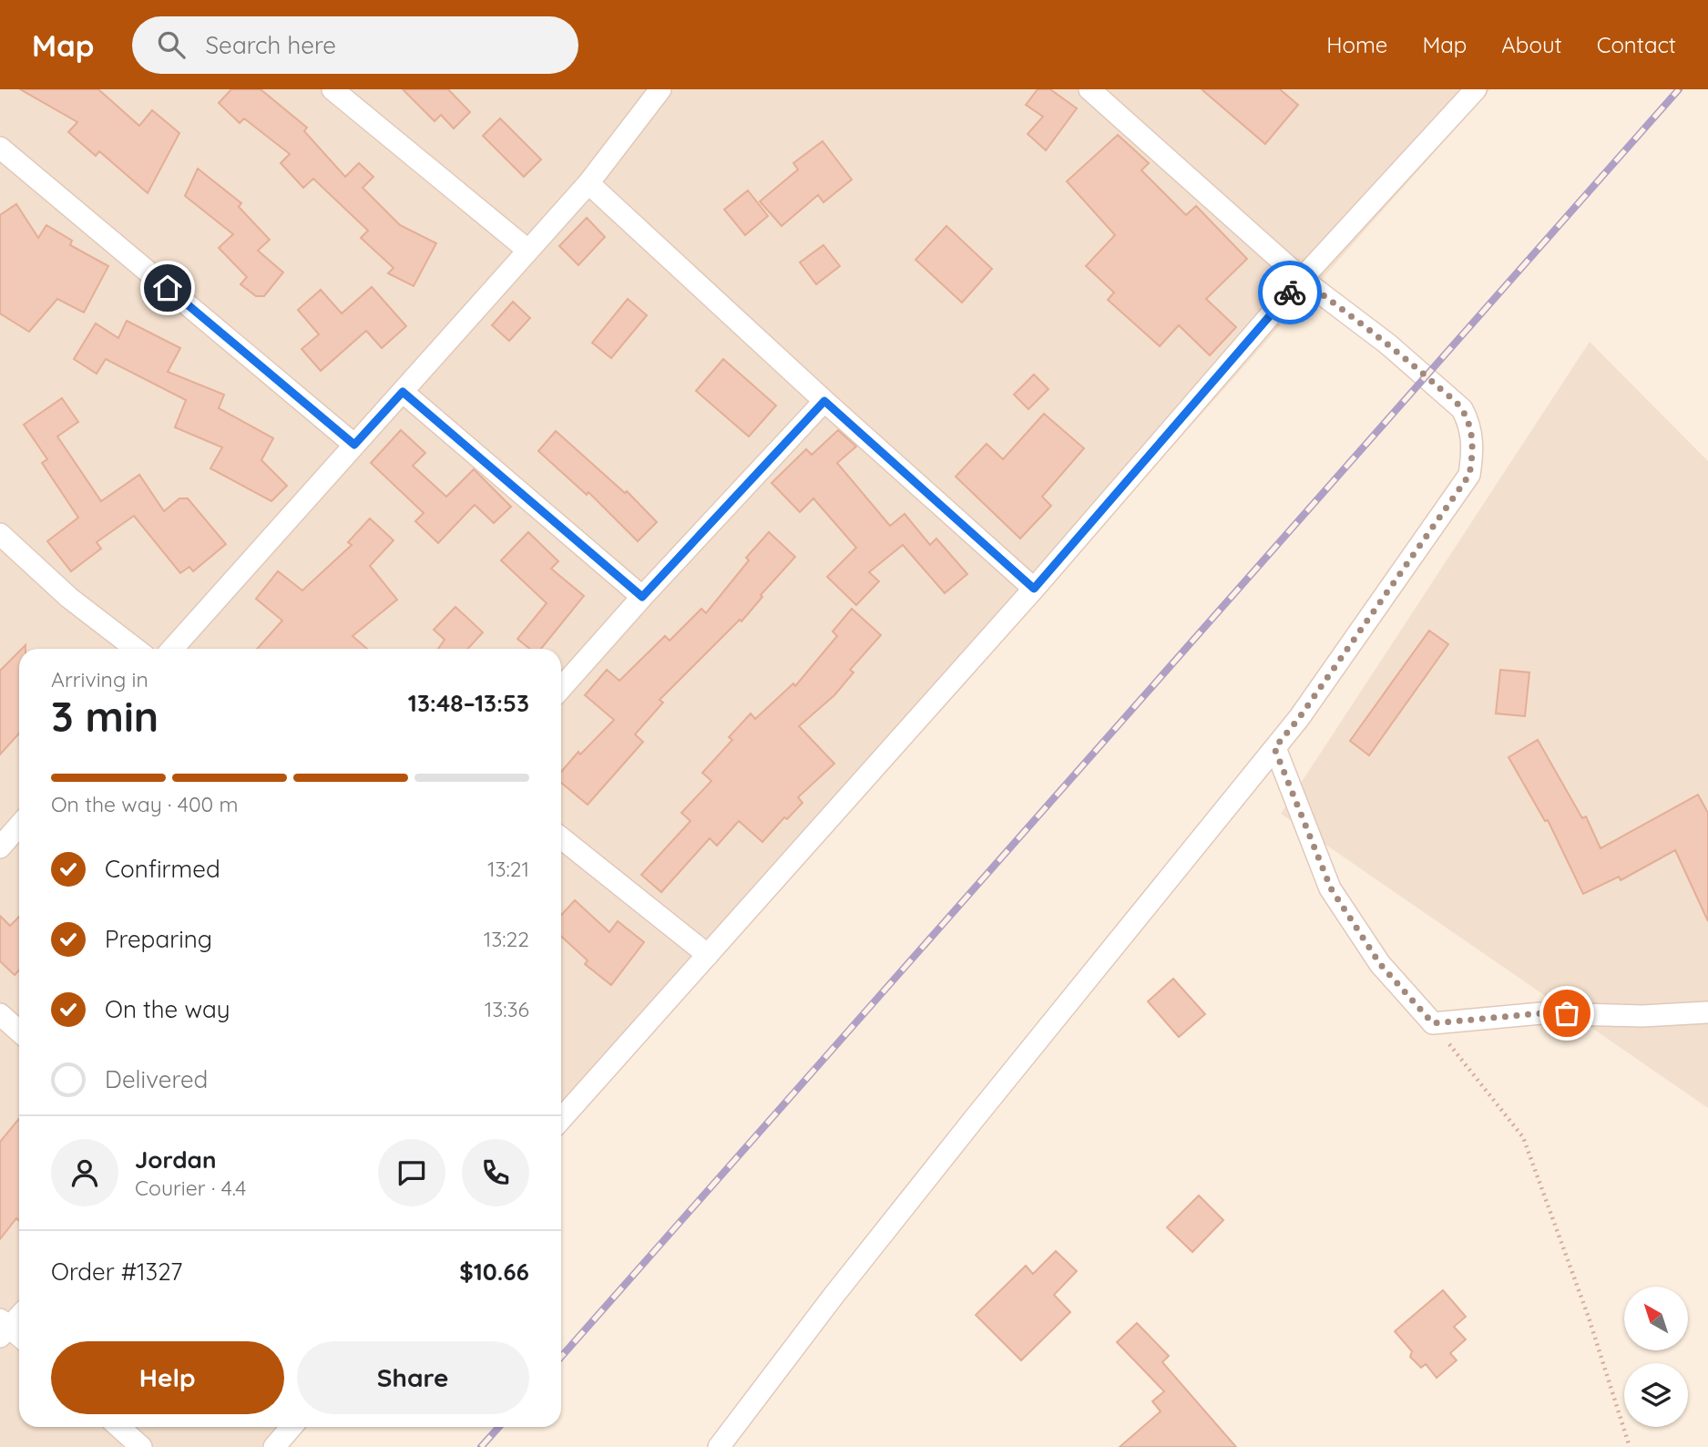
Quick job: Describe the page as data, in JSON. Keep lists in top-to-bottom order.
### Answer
{
  "north": "top left",
  "page": {
    "header": "Map",
    "search": "Search here",
    "nav": [
      "Home",
      "Map",
      "About",
      "Contact"
    ],
    "heading": ["3 min", "Arriving in", "13:48–13:53"],
    "panel": [
      "Jordan",
      "Courier · 4.4",
      "Order #1327",
      "$10.66"
    ],
    "bar": "On the way · 400 m",
    "list": [
      ["Confirmed", "13:21"],
      ["Preparing", "13:22"],
      ["On the way", "13:36"],
      "Delivered"
    ],
    "buttons": ["Help", "Share"]
  }
}
